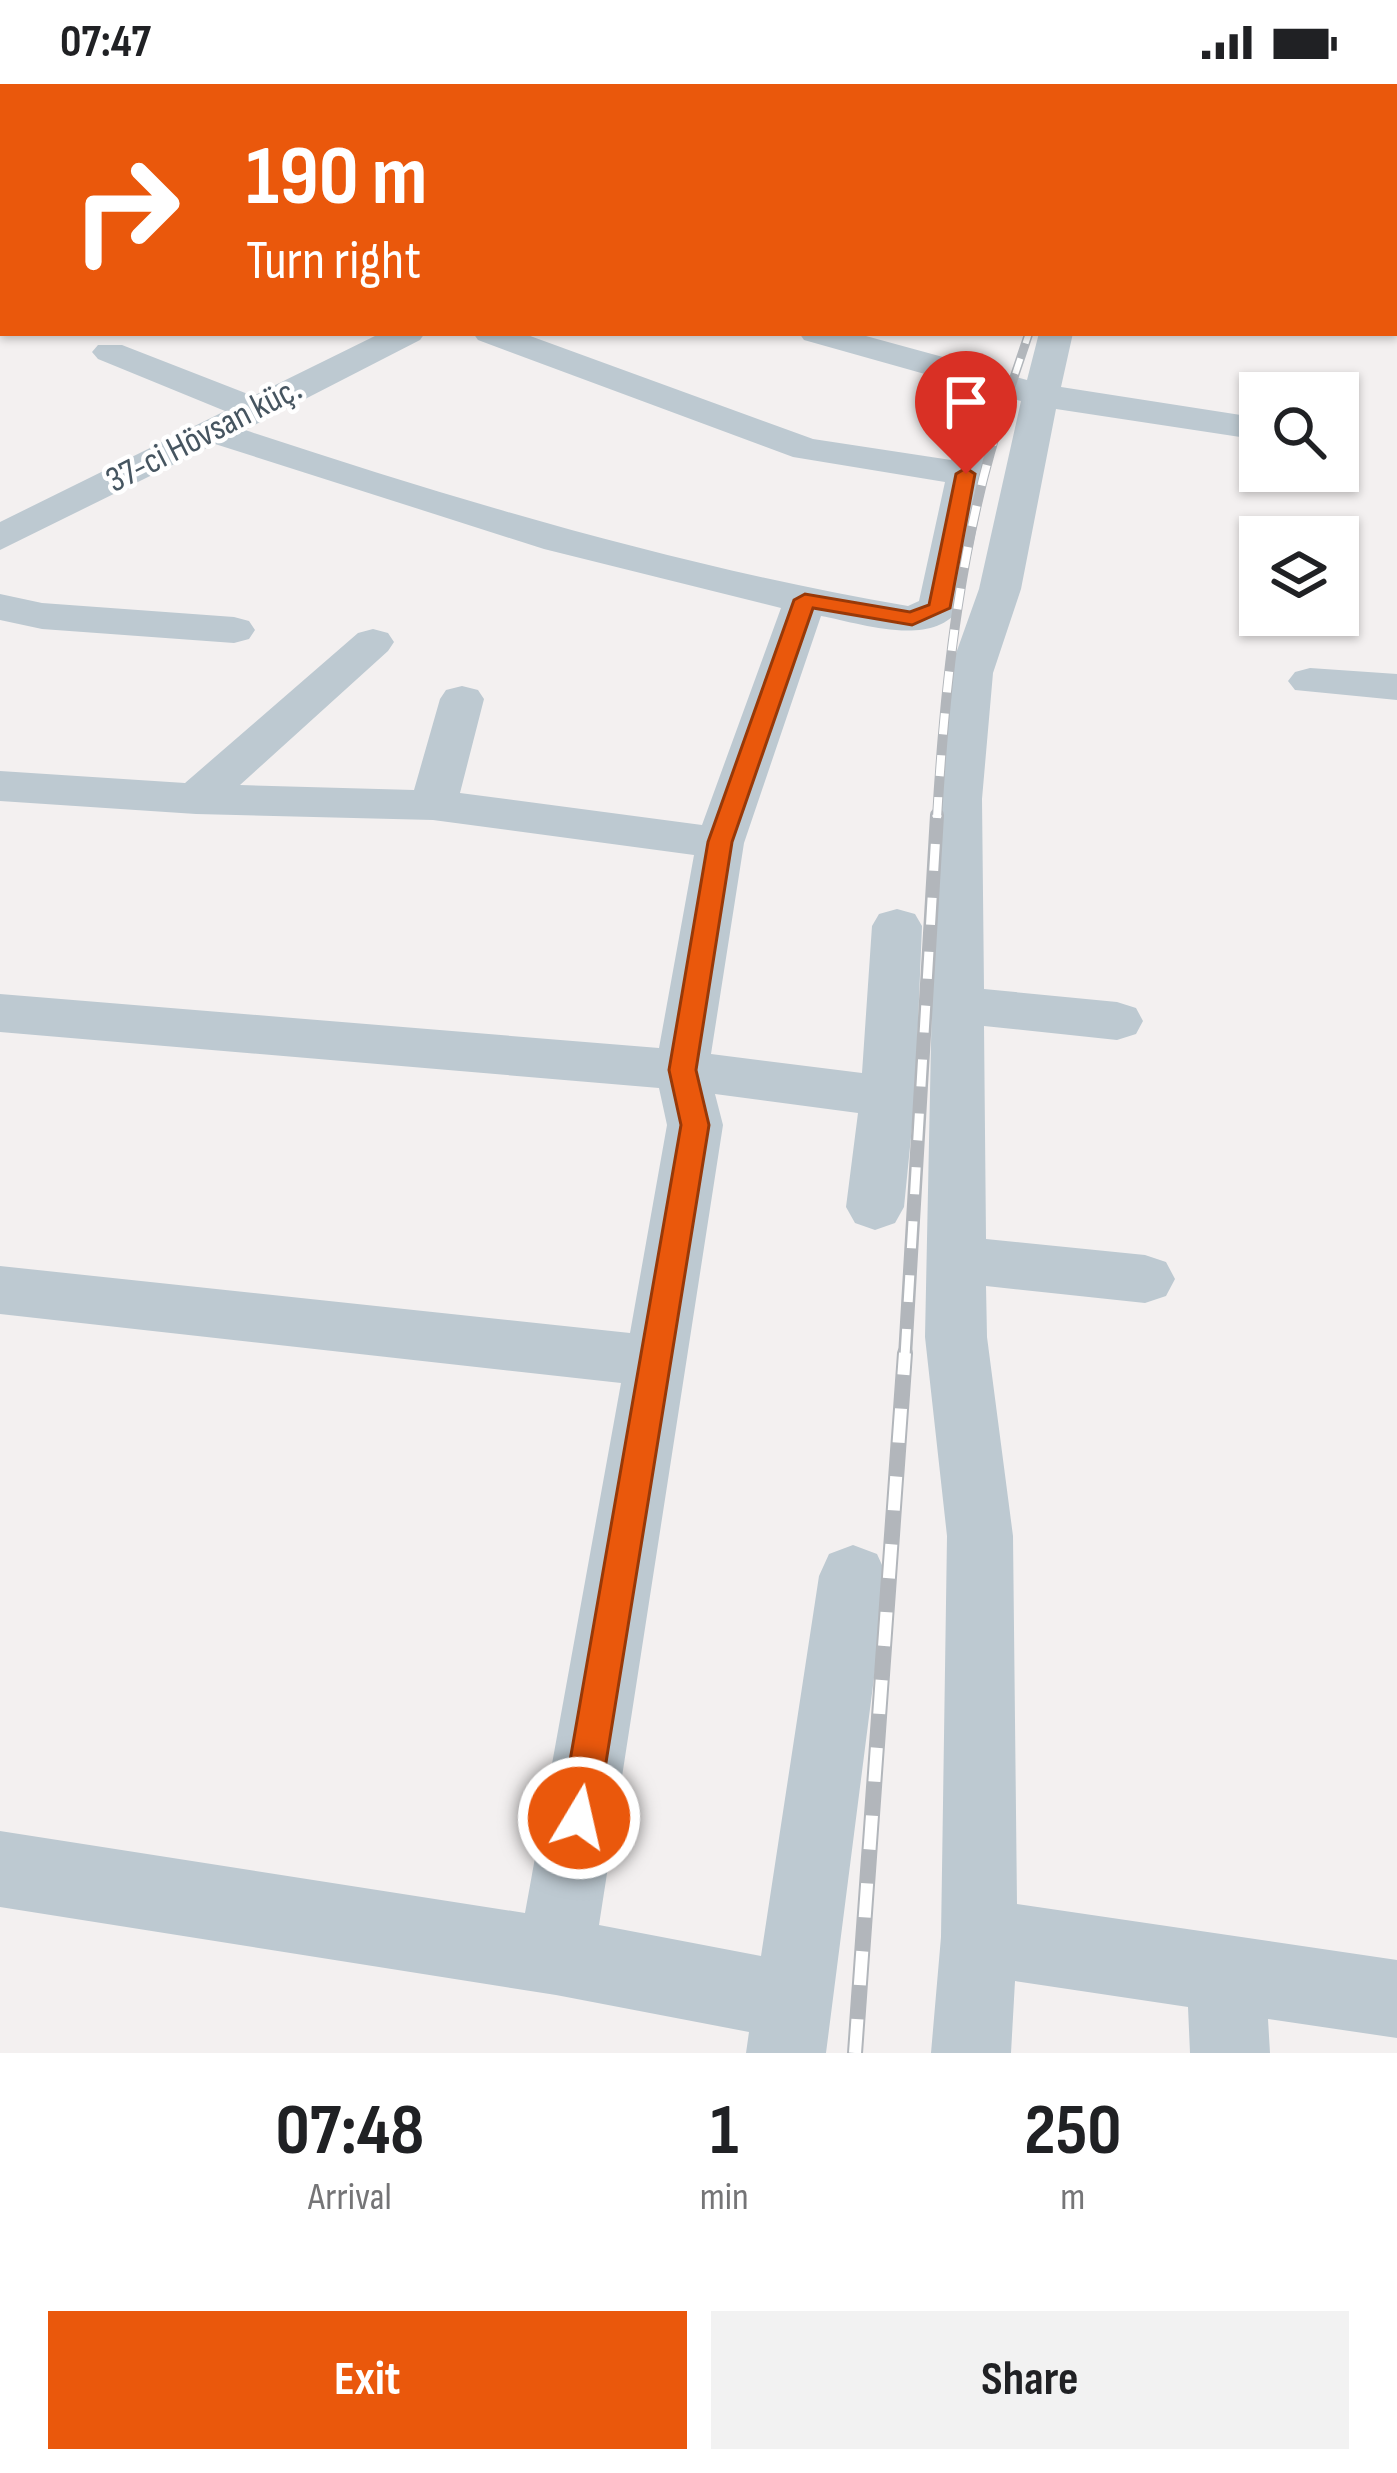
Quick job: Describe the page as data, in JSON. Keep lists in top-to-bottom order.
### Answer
{
  "streets": {
    "street": ["37-ci Hövsan küç."]
  },
  "page": {
    "status": "07:47",
    "turn": ["190 m", "Turn right"],
    "eta": [
      "07:48",
      "Arrival",
      "1",
      "min",
      "250",
      "m"
    ],
    "buttons": ["Exit", "Share"]
  }
}
